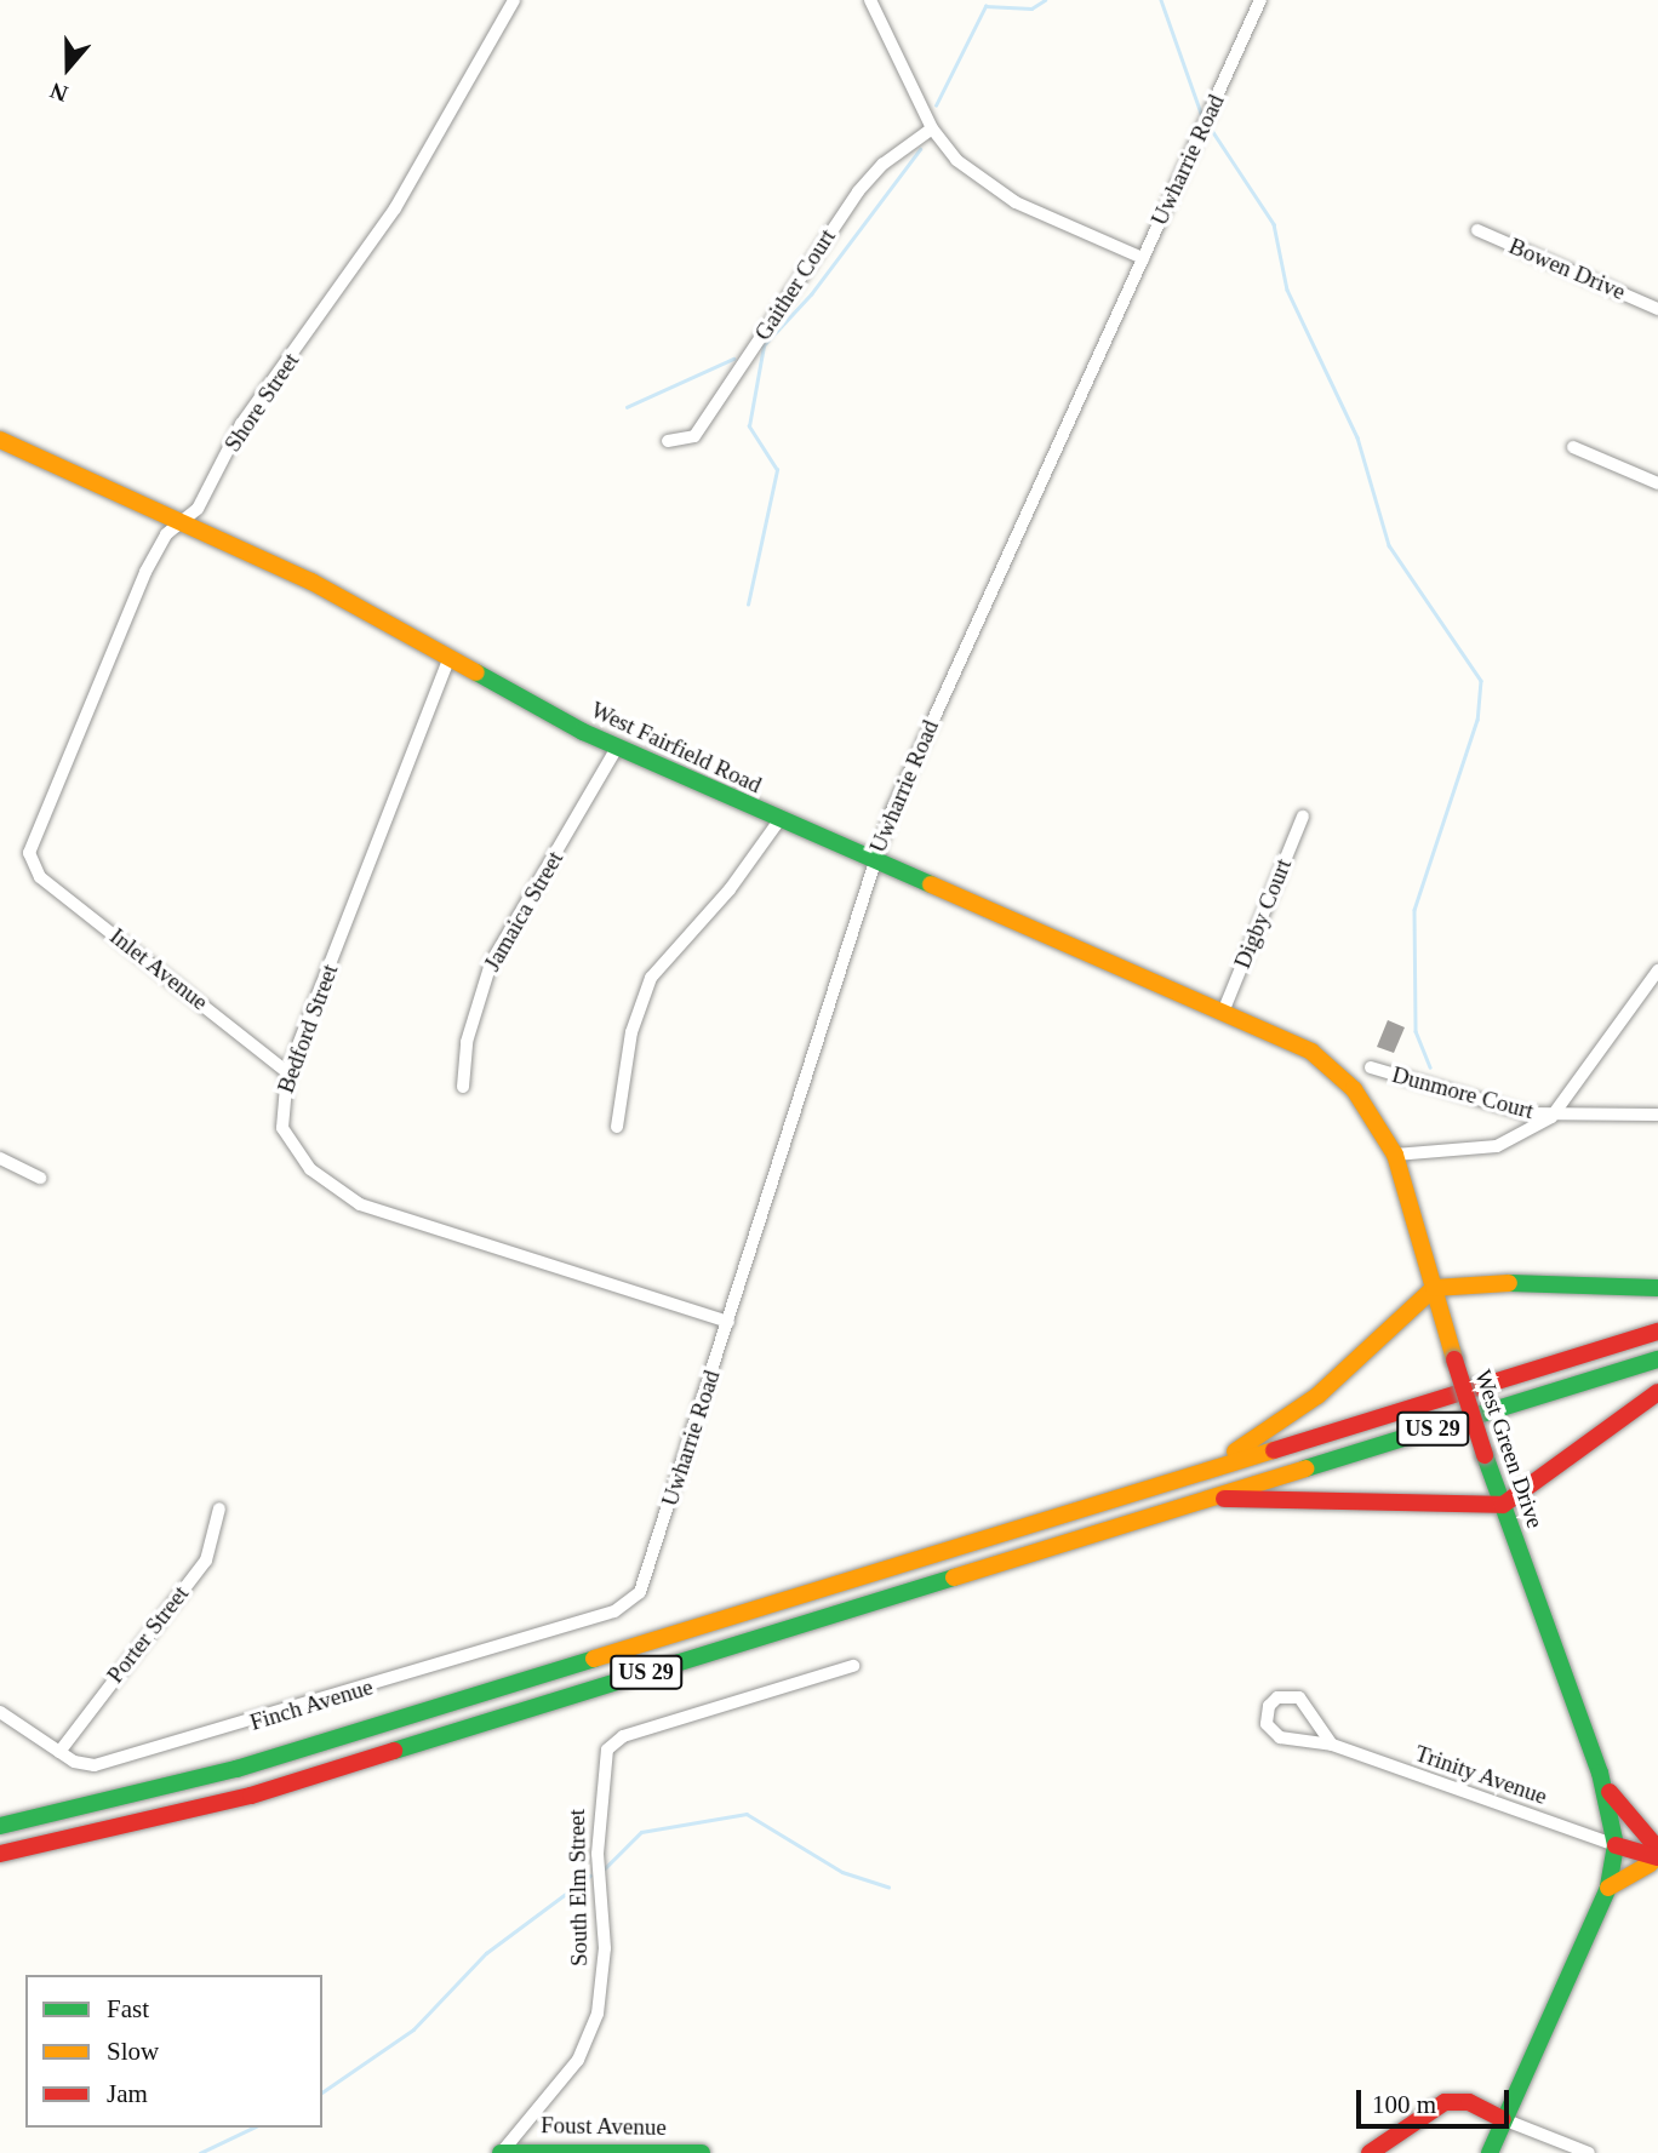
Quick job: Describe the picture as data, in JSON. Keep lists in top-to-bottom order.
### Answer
{
  "streets": {
    "main road": [
      "West Fairfield Road",
      "US 29",
      "West Green Drive",
      "Trinity Avenue",
      "Foust Avenue"
    ],
    "street": [
      "Uwharrie Road",
      "Bowen Drive",
      "Gaither Court",
      "Shore Street",
      "Jamaica Street",
      "Digby Court",
      "Inlet Avenue",
      "Bedford Street",
      "Dunmore Court",
      "Porter Street",
      "Finch Avenue",
      "South Elm Street"
    ]
  },
  "crossings": [
    ["Uwharrie Road", "West Fairfield Road"],
    ["Uwharrie Road", "Bedford Street"],
    ["Uwharrie Road", "Finch Avenue"],
    ["Shore Street", "West Fairfield Road"],
    ["Shore Street", "Inlet Avenue"],
    ["West Fairfield Road", "Jamaica Street"],
    ["West Fairfield Road", "Digby Court"],
    ["West Fairfield Road", "Bedford Street"],
    ["West Fairfield Road", "West Green Drive"],
    ["Inlet Avenue", "Bedford Street"],
    ["West Green Drive", "Trinity Avenue"],
    ["Porter Street", "Finch Avenue"],
    ["South Elm Street", "Foust Avenue"]
  ],
  "legend": ["Fast", "Slow", "Jam"],
  "scale_bar": "100 m",
  "north": "bottom"
}
